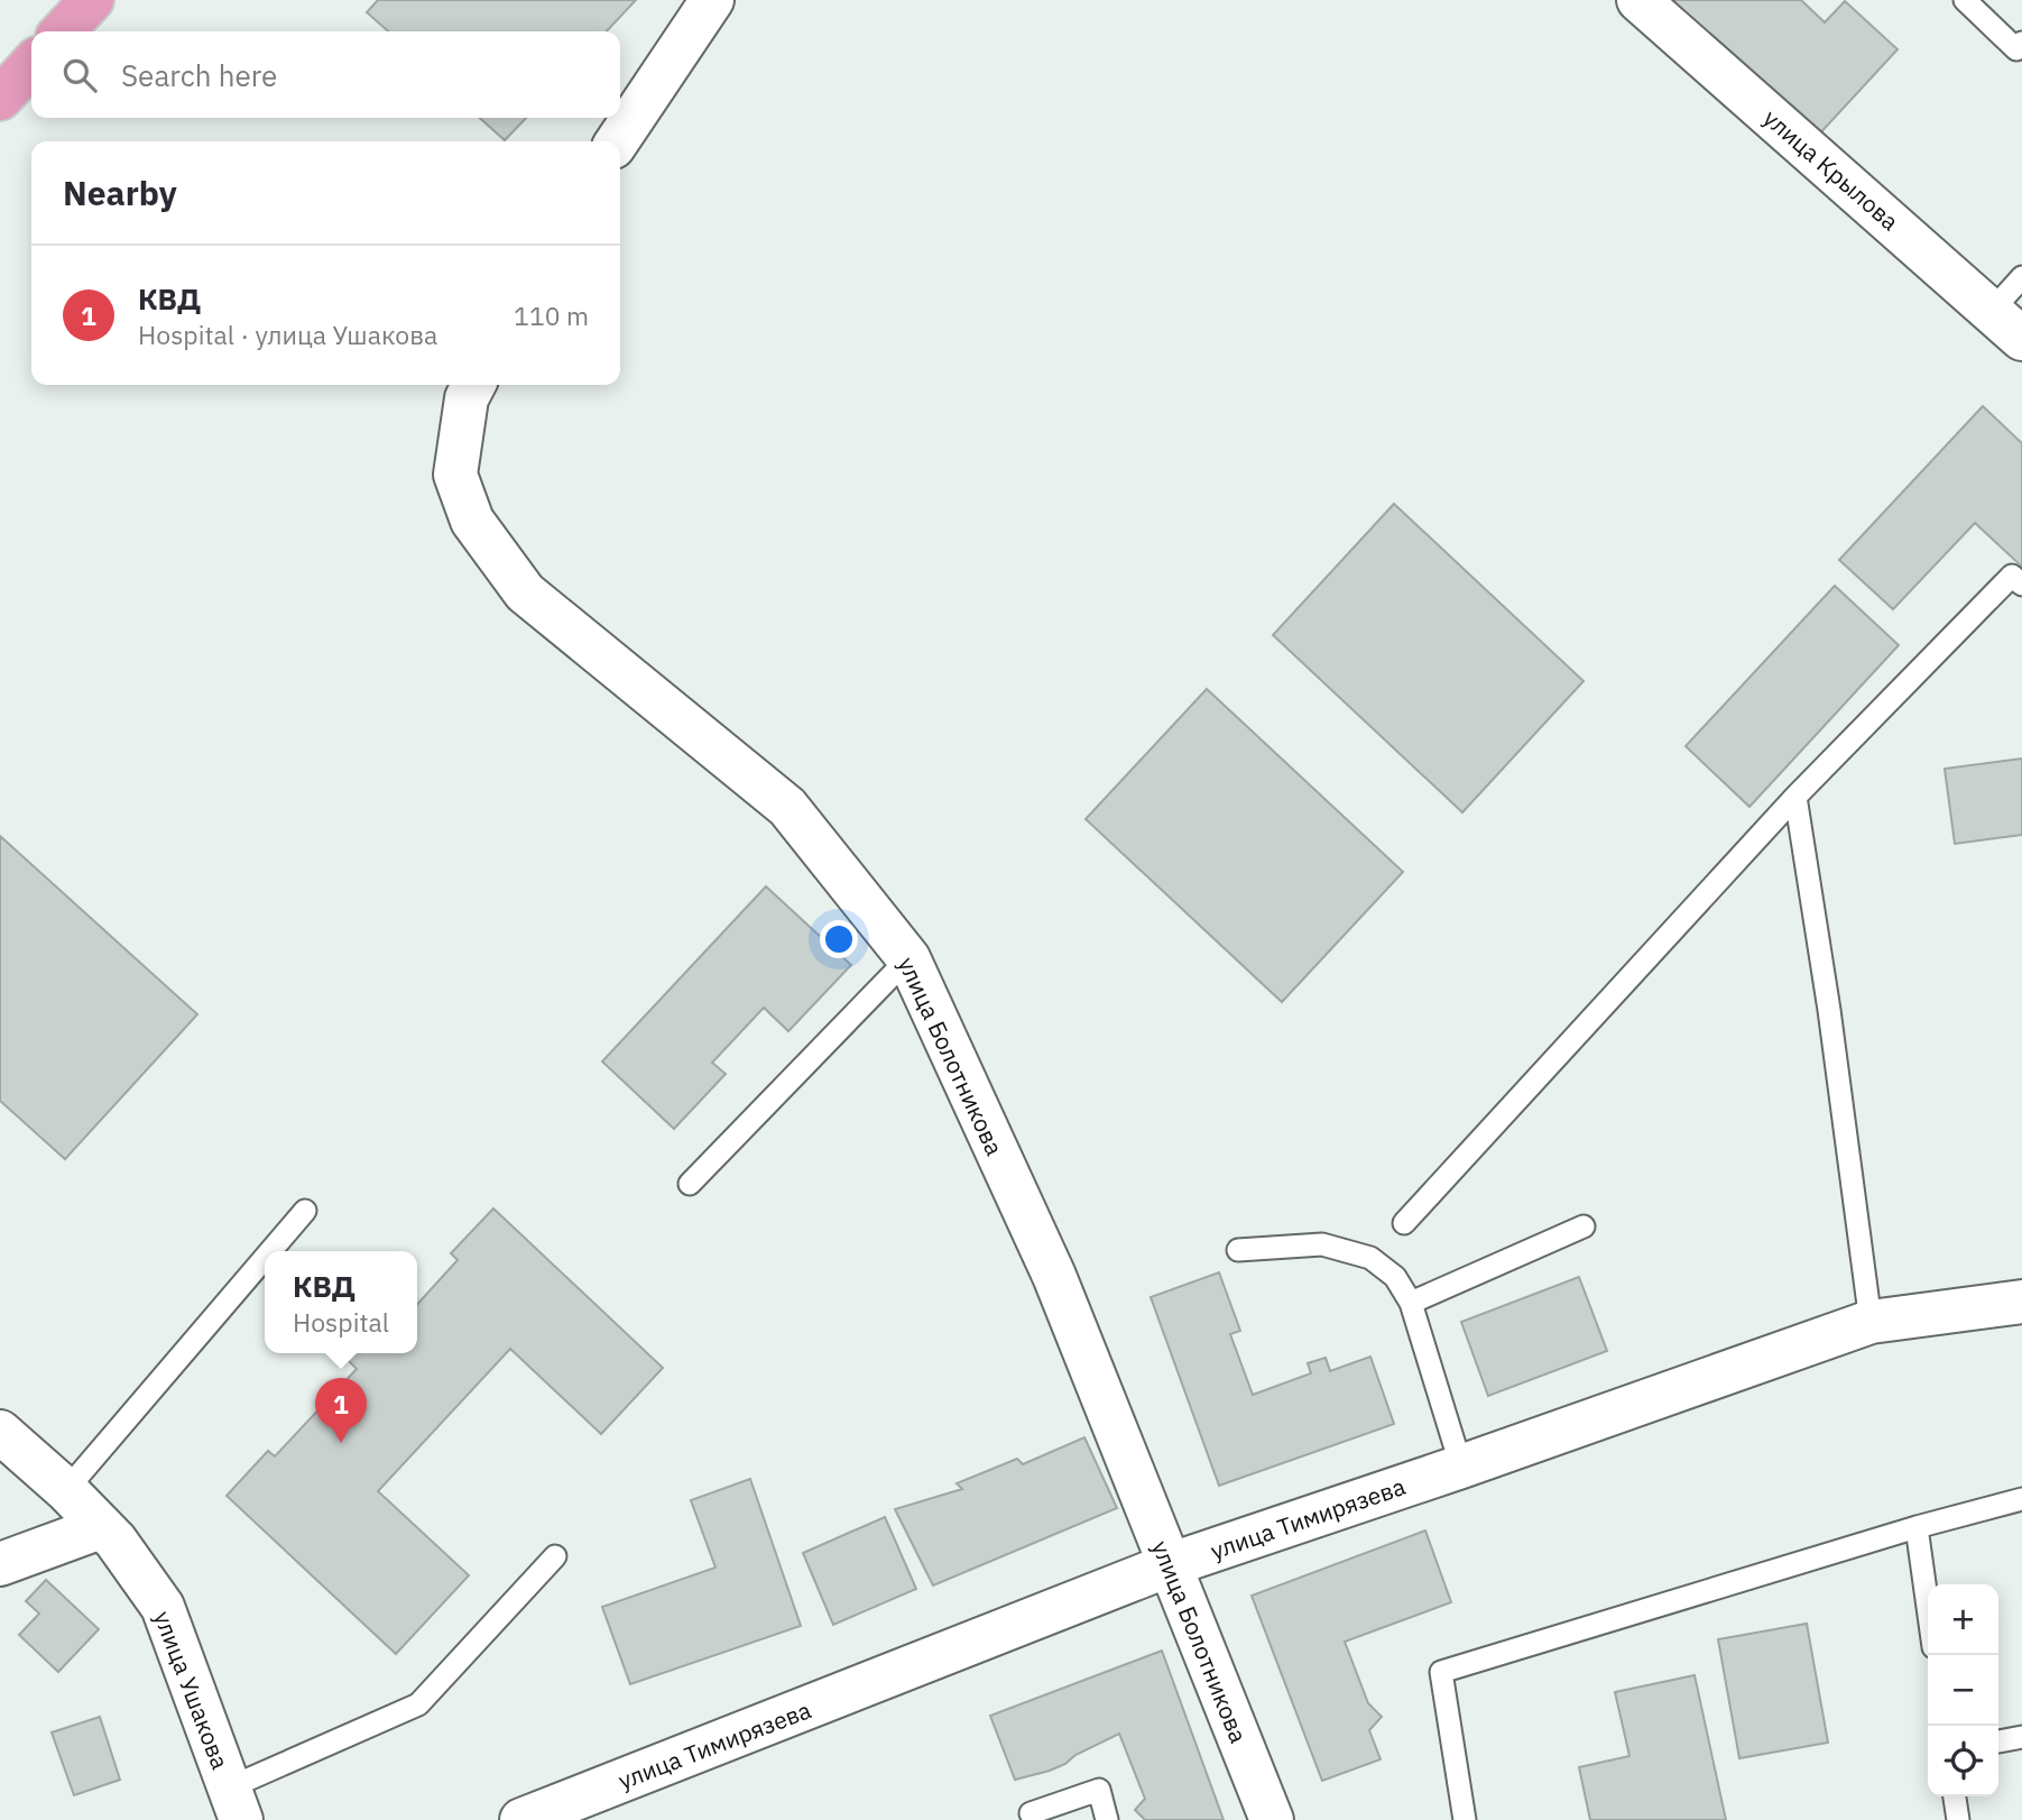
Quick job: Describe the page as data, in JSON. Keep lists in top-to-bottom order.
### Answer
{
  "streets": {
    "street": [
      "улица Крылова",
      "улица Болотникова",
      "улица Тимирязева",
      "улица Ушакова"
    ]
  },
  "crossings": [
    ["улица Болотникова", "улица Тимирязева"]
  ],
  "page": {
    "search": "Search here",
    "heading": "Nearby",
    "list": [
      {
        "mark": "1",
        "name": "КВД",
        "note": "Hospital · улица Ушакова",
        "value": "110 m"
      }
    ],
    "popup": ["КВД", "Hospital"],
    "pins": "1",
    "map_buttons": ["+", "−"]
  }
}
